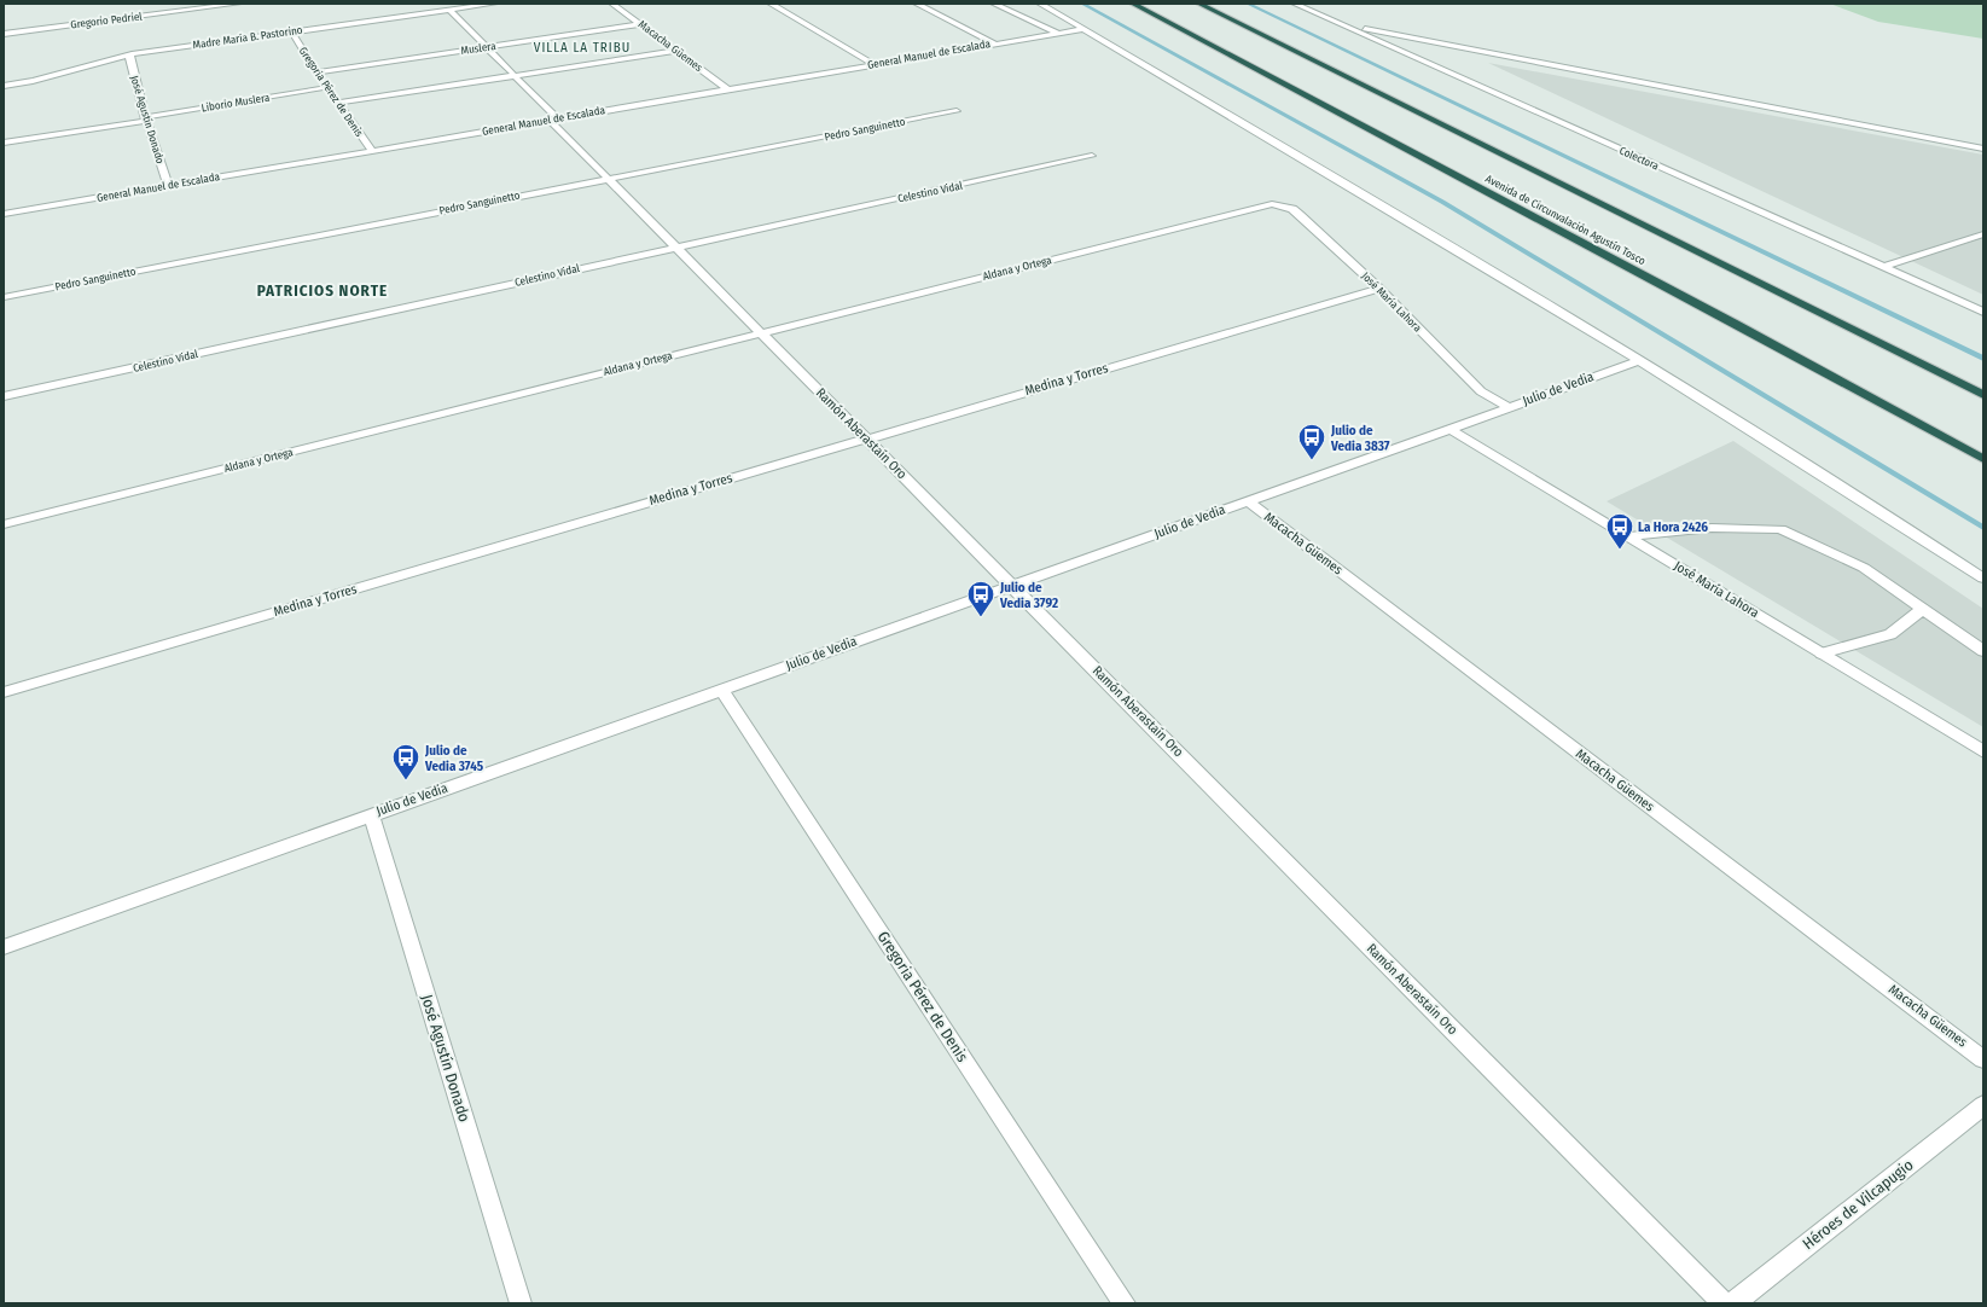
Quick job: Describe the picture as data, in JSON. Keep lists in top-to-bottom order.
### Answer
{
  "streets": {
    "highway": ["Avenida de Circunvalación Agustín Tosco"],
    "street": [
      "Gregorio Pedriel",
      "Madre María B. Pastorino",
      "Macacha Güemes",
      "Muslera",
      "General Manuel de Escalada",
      "Gregoria Pérez de Denis",
      "Liborio Muslera",
      "José Agustín Donado",
      "Pedro Sanguinetto",
      "Colectora",
      "Celestino Vidal",
      "Aldana y Ortega",
      "José María Lahora",
      "Medina y Torres",
      "Julio de Vedia",
      "Ramón Aberastaín Oro",
      "Héroes de Vilcapugio"
    ]
  },
  "crossings": [
    ["Madre María B. Pastorino", "Gregoria Pérez de Denis"],
    ["Madre María B. Pastorino", "José Agustín Donado"],
    ["Madre María B. Pastorino", "Ramón Aberastaín Oro"],
    ["Macacha Güemes", "Muslera"],
    ["Macacha Güemes", "General Manuel de Escalada"],
    ["Macacha Güemes", "Julio de Vedia"],
    ["Muslera", "Gregoria Pérez de Denis"],
    ["Muslera", "Ramón Aberastaín Oro"],
    ["General Manuel de Escalada", "Gregoria Pérez de Denis"],
    ["General Manuel de Escalada", "José Agustín Donado"],
    ["General Manuel de Escalada", "Ramón Aberastaín Oro"],
    ["Gregoria Pérez de Denis", "Liborio Muslera"],
    ["Gregoria Pérez de Denis", "Julio de Vedia"],
    ["Liborio Muslera", "José Agustín Donado"],
    ["José Agustín Donado", "Julio de Vedia"],
    ["Pedro Sanguinetto", "Ramón Aberastaín Oro"],
    ["Celestino Vidal", "Ramón Aberastaín Oro"],
    ["Aldana y Ortega", "José María Lahora"],
    ["Aldana y Ortega", "Ramón Aberastaín Oro"],
    ["José María Lahora", "Medina y Torres"],
    ["José María Lahora", "Julio de Vedia"],
    ["Medina y Torres", "Ramón Aberastaín Oro"],
    ["Julio de Vedia", "Ramón Aberastaín Oro"]
  ],
  "districts": ["VILLA LA TRIBU", "PATRICIOS NORTE"],
  "places": {
    "bus stop": [
      "Julio de Vedia 3837",
      "La Hora 2426",
      "Julio de Vedia 3792",
      "Julio de Vedia 3745"
    ]
  }
}
